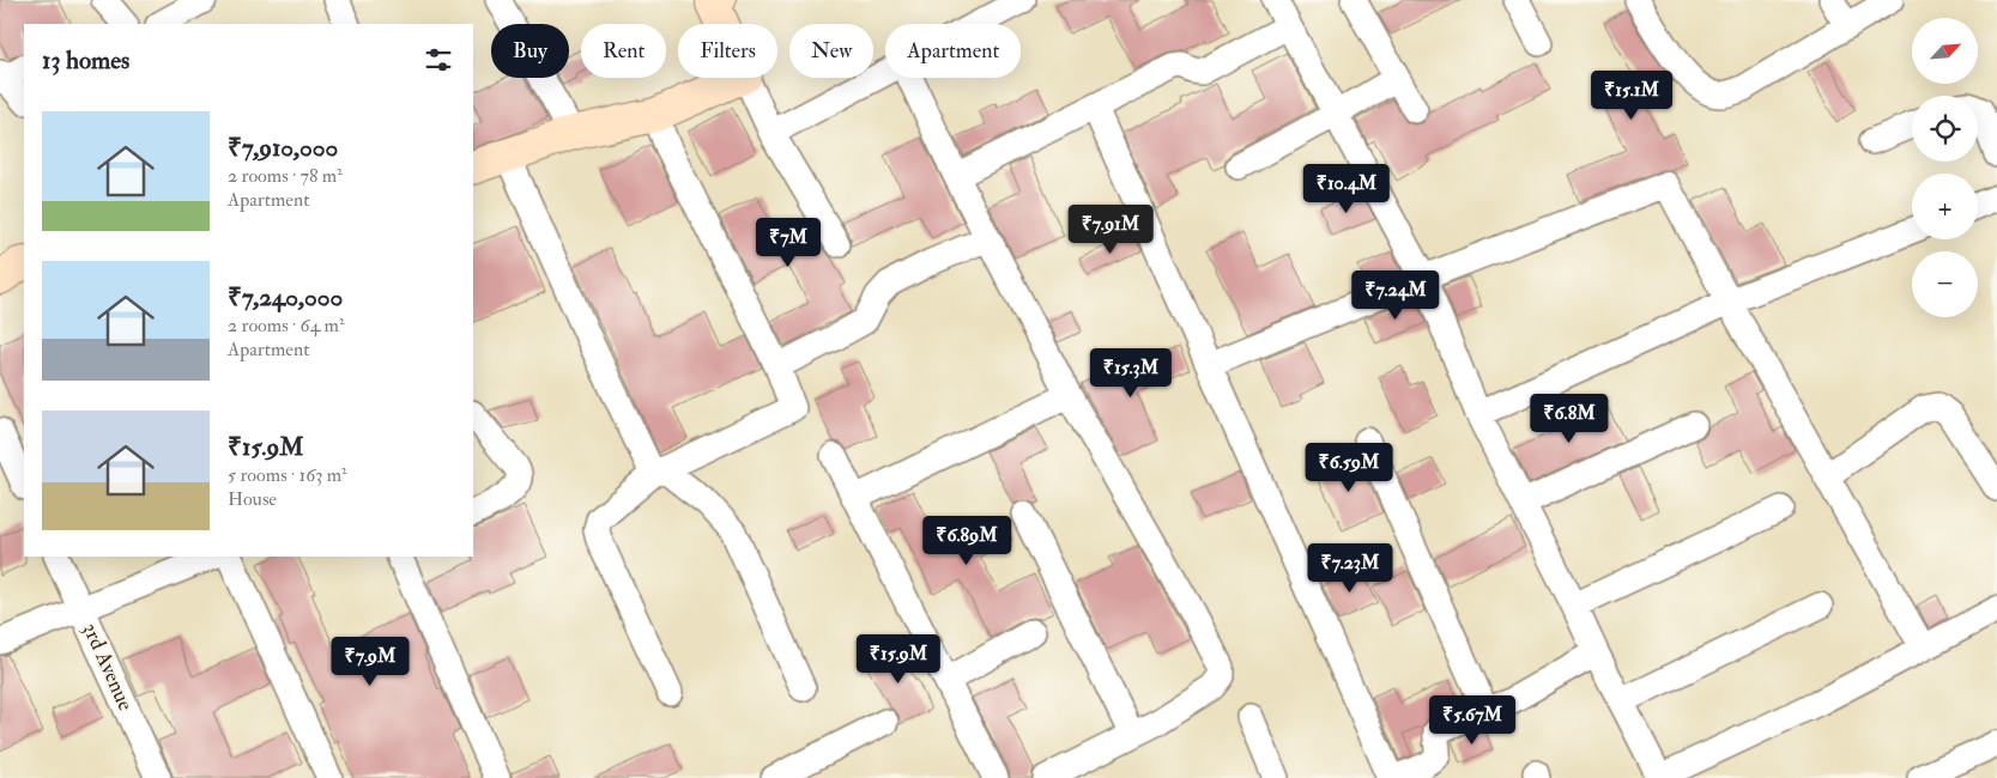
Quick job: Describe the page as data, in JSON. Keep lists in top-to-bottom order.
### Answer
{
  "streets": {
    "street": ["3rd Avenue"]
  },
  "north": "top right",
  "page": {
    "map_buttons": ["+", "−"],
    "chip": [
      "Buy",
      "Rent",
      "Filters",
      "New",
      "Apartment"
    ],
    "heading": "13 homes",
    "price": [
      "₹15.1M",
      "₹10.4M",
      "₹7.91M",
      "₹7M",
      "₹7.24M",
      "₹15.3M",
      "₹6.8M",
      "₹6.59M",
      "₹6.89M",
      "₹7.23M",
      "₹15.9M",
      "₹7.9M",
      "₹5.67M"
    ],
    "list": [
      {
        "name": "₹7,910,000",
        "note": "2 rooms · 78 m² · Apartment"
      },
      {
        "name": "₹7,240,000",
        "note": "2 rooms · 64 m² · Apartment"
      },
      {
        "name": "₹15.9M",
        "note": "5 rooms · 163 m² · House"
      }
    ]
  }
}
